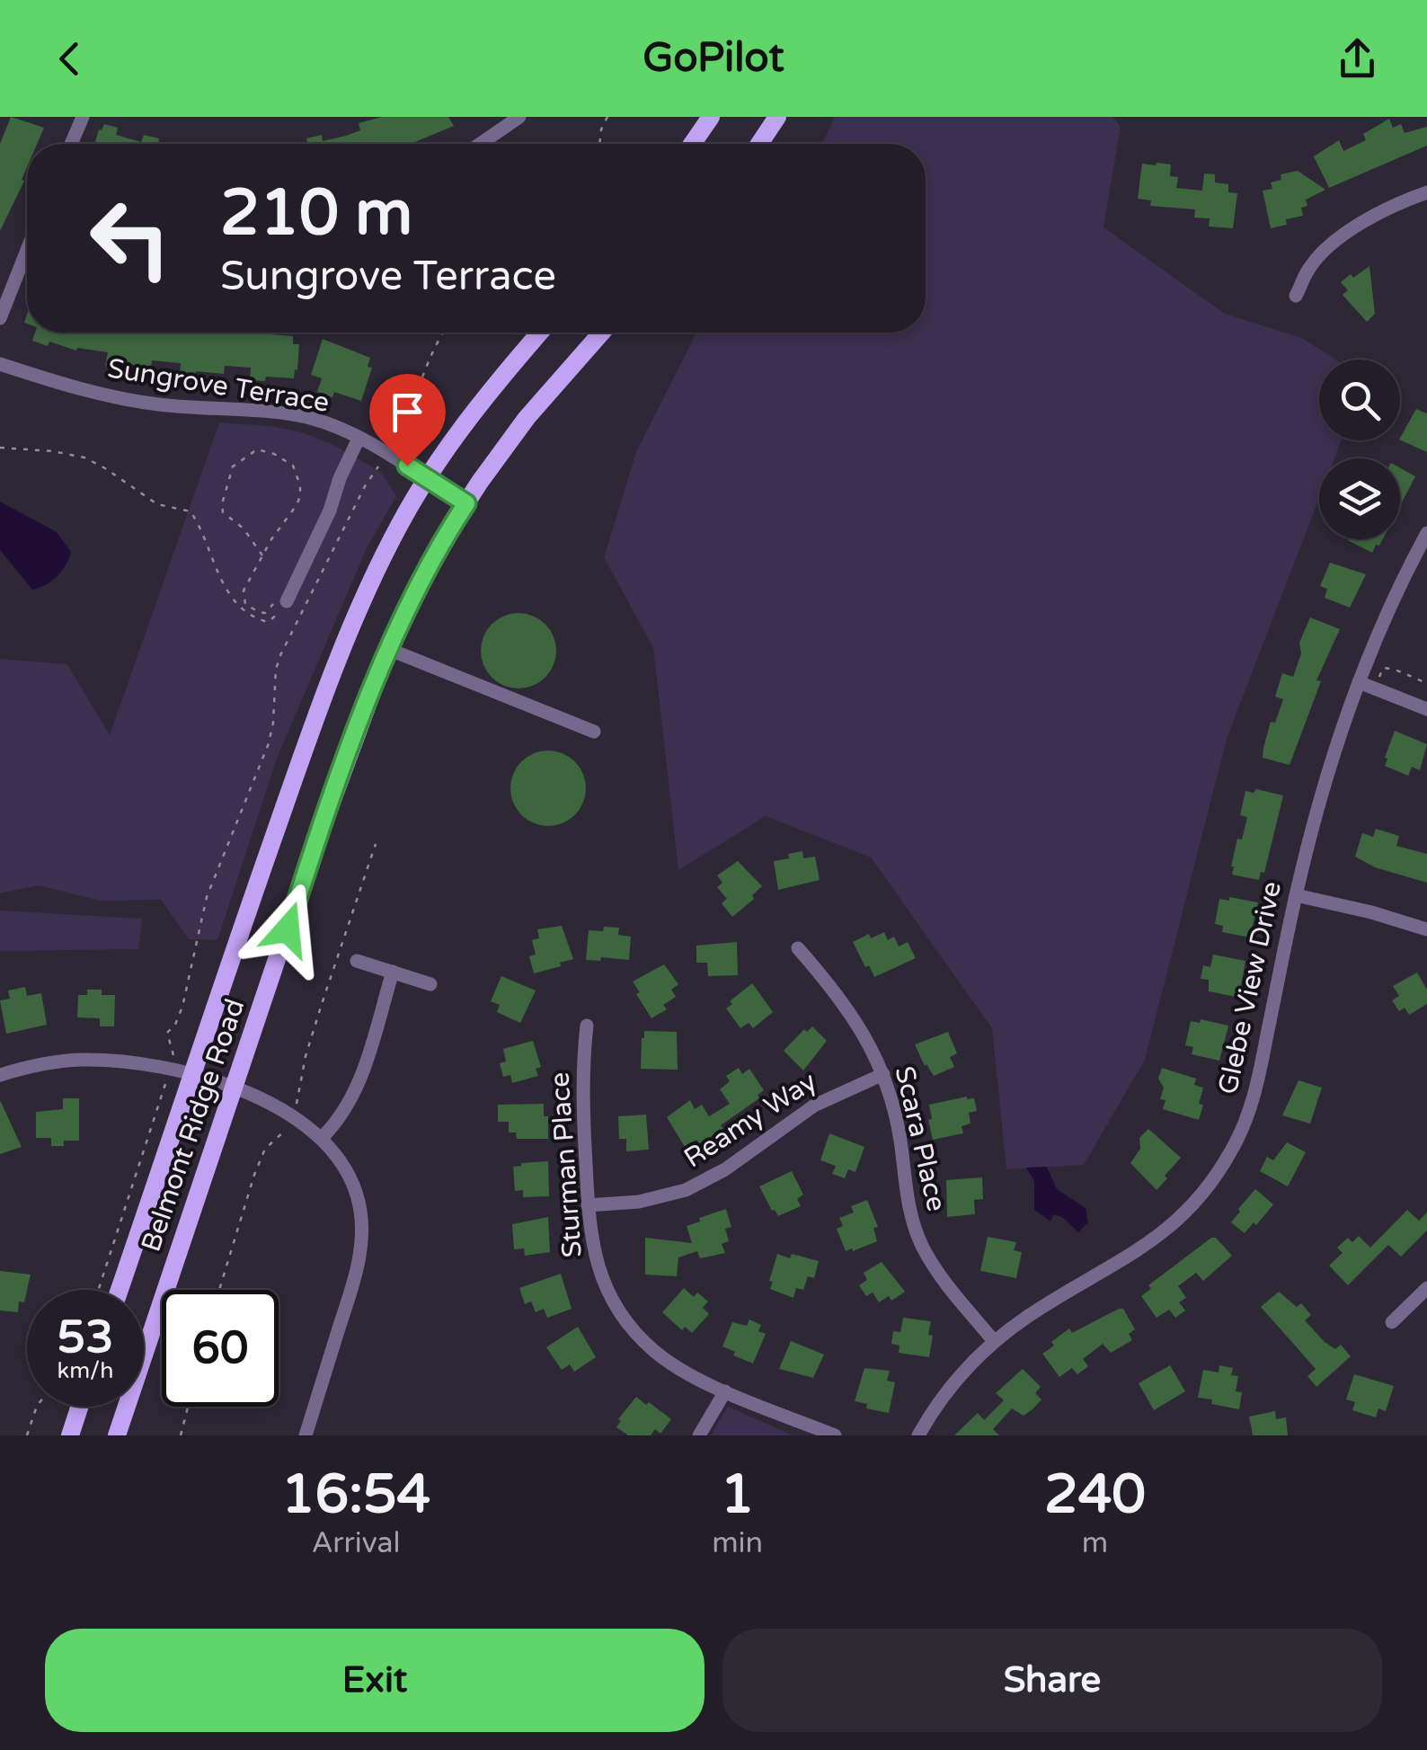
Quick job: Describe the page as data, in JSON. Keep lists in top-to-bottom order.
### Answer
{
  "streets": {
    "main road": ["Belmont Ridge Road"],
    "street": [
      "Sungrove Terrace",
      "Glebe View Drive",
      "Reamy Way",
      "Scara Place",
      "Sturman Place"
    ]
  },
  "crossings": [
    ["Sungrove Terrace", "Belmont Ridge Road"],
    ["Glebe View Drive", "Scara Place"],
    ["Reamy Way", "Scara Place"],
    ["Reamy Way", "Sturman Place"]
  ],
  "page": {
    "header": "GoPilot",
    "turn": ["210 m", "Sungrove Terrace"],
    "speed": "53 km/h",
    "limit": "60",
    "eta": [
      "16:54",
      "Arrival",
      "1",
      "min",
      "240",
      "m"
    ],
    "buttons": ["Exit", "Share"]
  }
}
